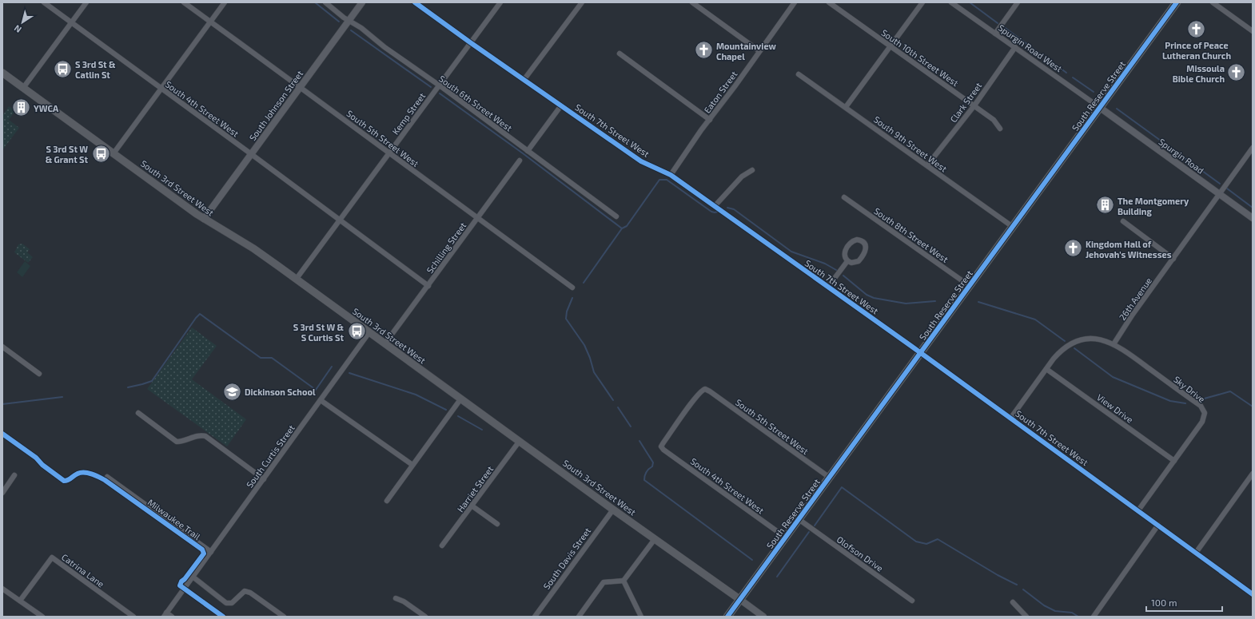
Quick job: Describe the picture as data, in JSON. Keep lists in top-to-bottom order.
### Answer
{
  "streets": {
    "highway": ["South Reserve Street"],
    "main road": ["South 3rd Street West"],
    "street": [
      "Spurgin Road West",
      "South 10th Street West",
      "Eaton Street",
      "Clark Street",
      "South 6th Street West",
      "South Johnson Street",
      "South 4th Street West",
      "Kemp Street",
      "South 7th Street West",
      "South 5th Street West",
      "South 9th Street West",
      "Spurgin Road",
      "South 8th Street West",
      "Schilling Street",
      "26th Avenue",
      "Sky Drive",
      "View Drive",
      "South Curtis Street",
      "Harriet Street",
      "Olofson Drive",
      "South Davis Street",
      "Catrina Lane"
    ],
    "cycle path": ["Milwaukee Trail"]
  },
  "crossings": [
    ["Spurgin Road West", "South Reserve Street"],
    ["Spurgin Road West", "Clark Street"],
    ["Spurgin Road West", "Spurgin Road"],
    ["South 10th Street West", "Clark Street"],
    ["Eaton Street", "South 7th Street West"],
    ["South Reserve Street", "South 4th Street West"],
    ["South Reserve Street", "South 7th Street West"],
    ["South Reserve Street", "South 5th Street West"],
    ["South Reserve Street", "South 9th Street West"],
    ["South Reserve Street", "Spurgin Road"],
    ["South Reserve Street", "South 3rd Street West"],
    ["South Reserve Street", "South 8th Street West"],
    ["South Reserve Street", "Olofson Drive"],
    ["Clark Street", "South 9th Street West"],
    ["South 6th Street West", "South Johnson Street"],
    ["South 6th Street West", "Kemp Street"],
    ["South Johnson Street", "South 4th Street West"],
    ["South Johnson Street", "South 5th Street West"],
    ["South Johnson Street", "South 3rd Street West"],
    ["South 4th Street West", "Kemp Street"],
    ["South 4th Street West", "South 5th Street West"],
    ["South 4th Street West", "Schilling Street"],
    ["Kemp Street", "South 7th Street West"],
    ["Kemp Street", "South 5th Street West"],
    ["Kemp Street", "South 3rd Street West"],
    ["South 7th Street West", "Sky Drive"],
    ["South 5th Street West", "Schilling Street"],
    ["Spurgin Road", "26th Avenue"],
    ["South 3rd Street West", "Schilling Street"],
    ["South 3rd Street West", "South Curtis Street"],
    ["South 3rd Street West", "Harriet Street"],
    ["South 3rd Street West", "South Davis Street"],
    ["26th Avenue", "Sky Drive"],
    ["Sky Drive", "View Drive"]
  ],
  "places": {
    "church": [
      "Prince of Peace Lutheran Church",
      "Mountainview Chapel",
      "Missoula Bible Church",
      "Kingdom Hall of Jehovah's Witnesses"
    ],
    "bus stop": ["S 3rd St & Catlin St", "S 3rd St W & Grant St", "S 3rd St W & S Curtis St"],
    "building": ["YWCA", "The Montgomery Building"],
    "school or university": ["Dickinson School"]
  },
  "scale_bar": "100 m",
  "north": "bottom left"
}
